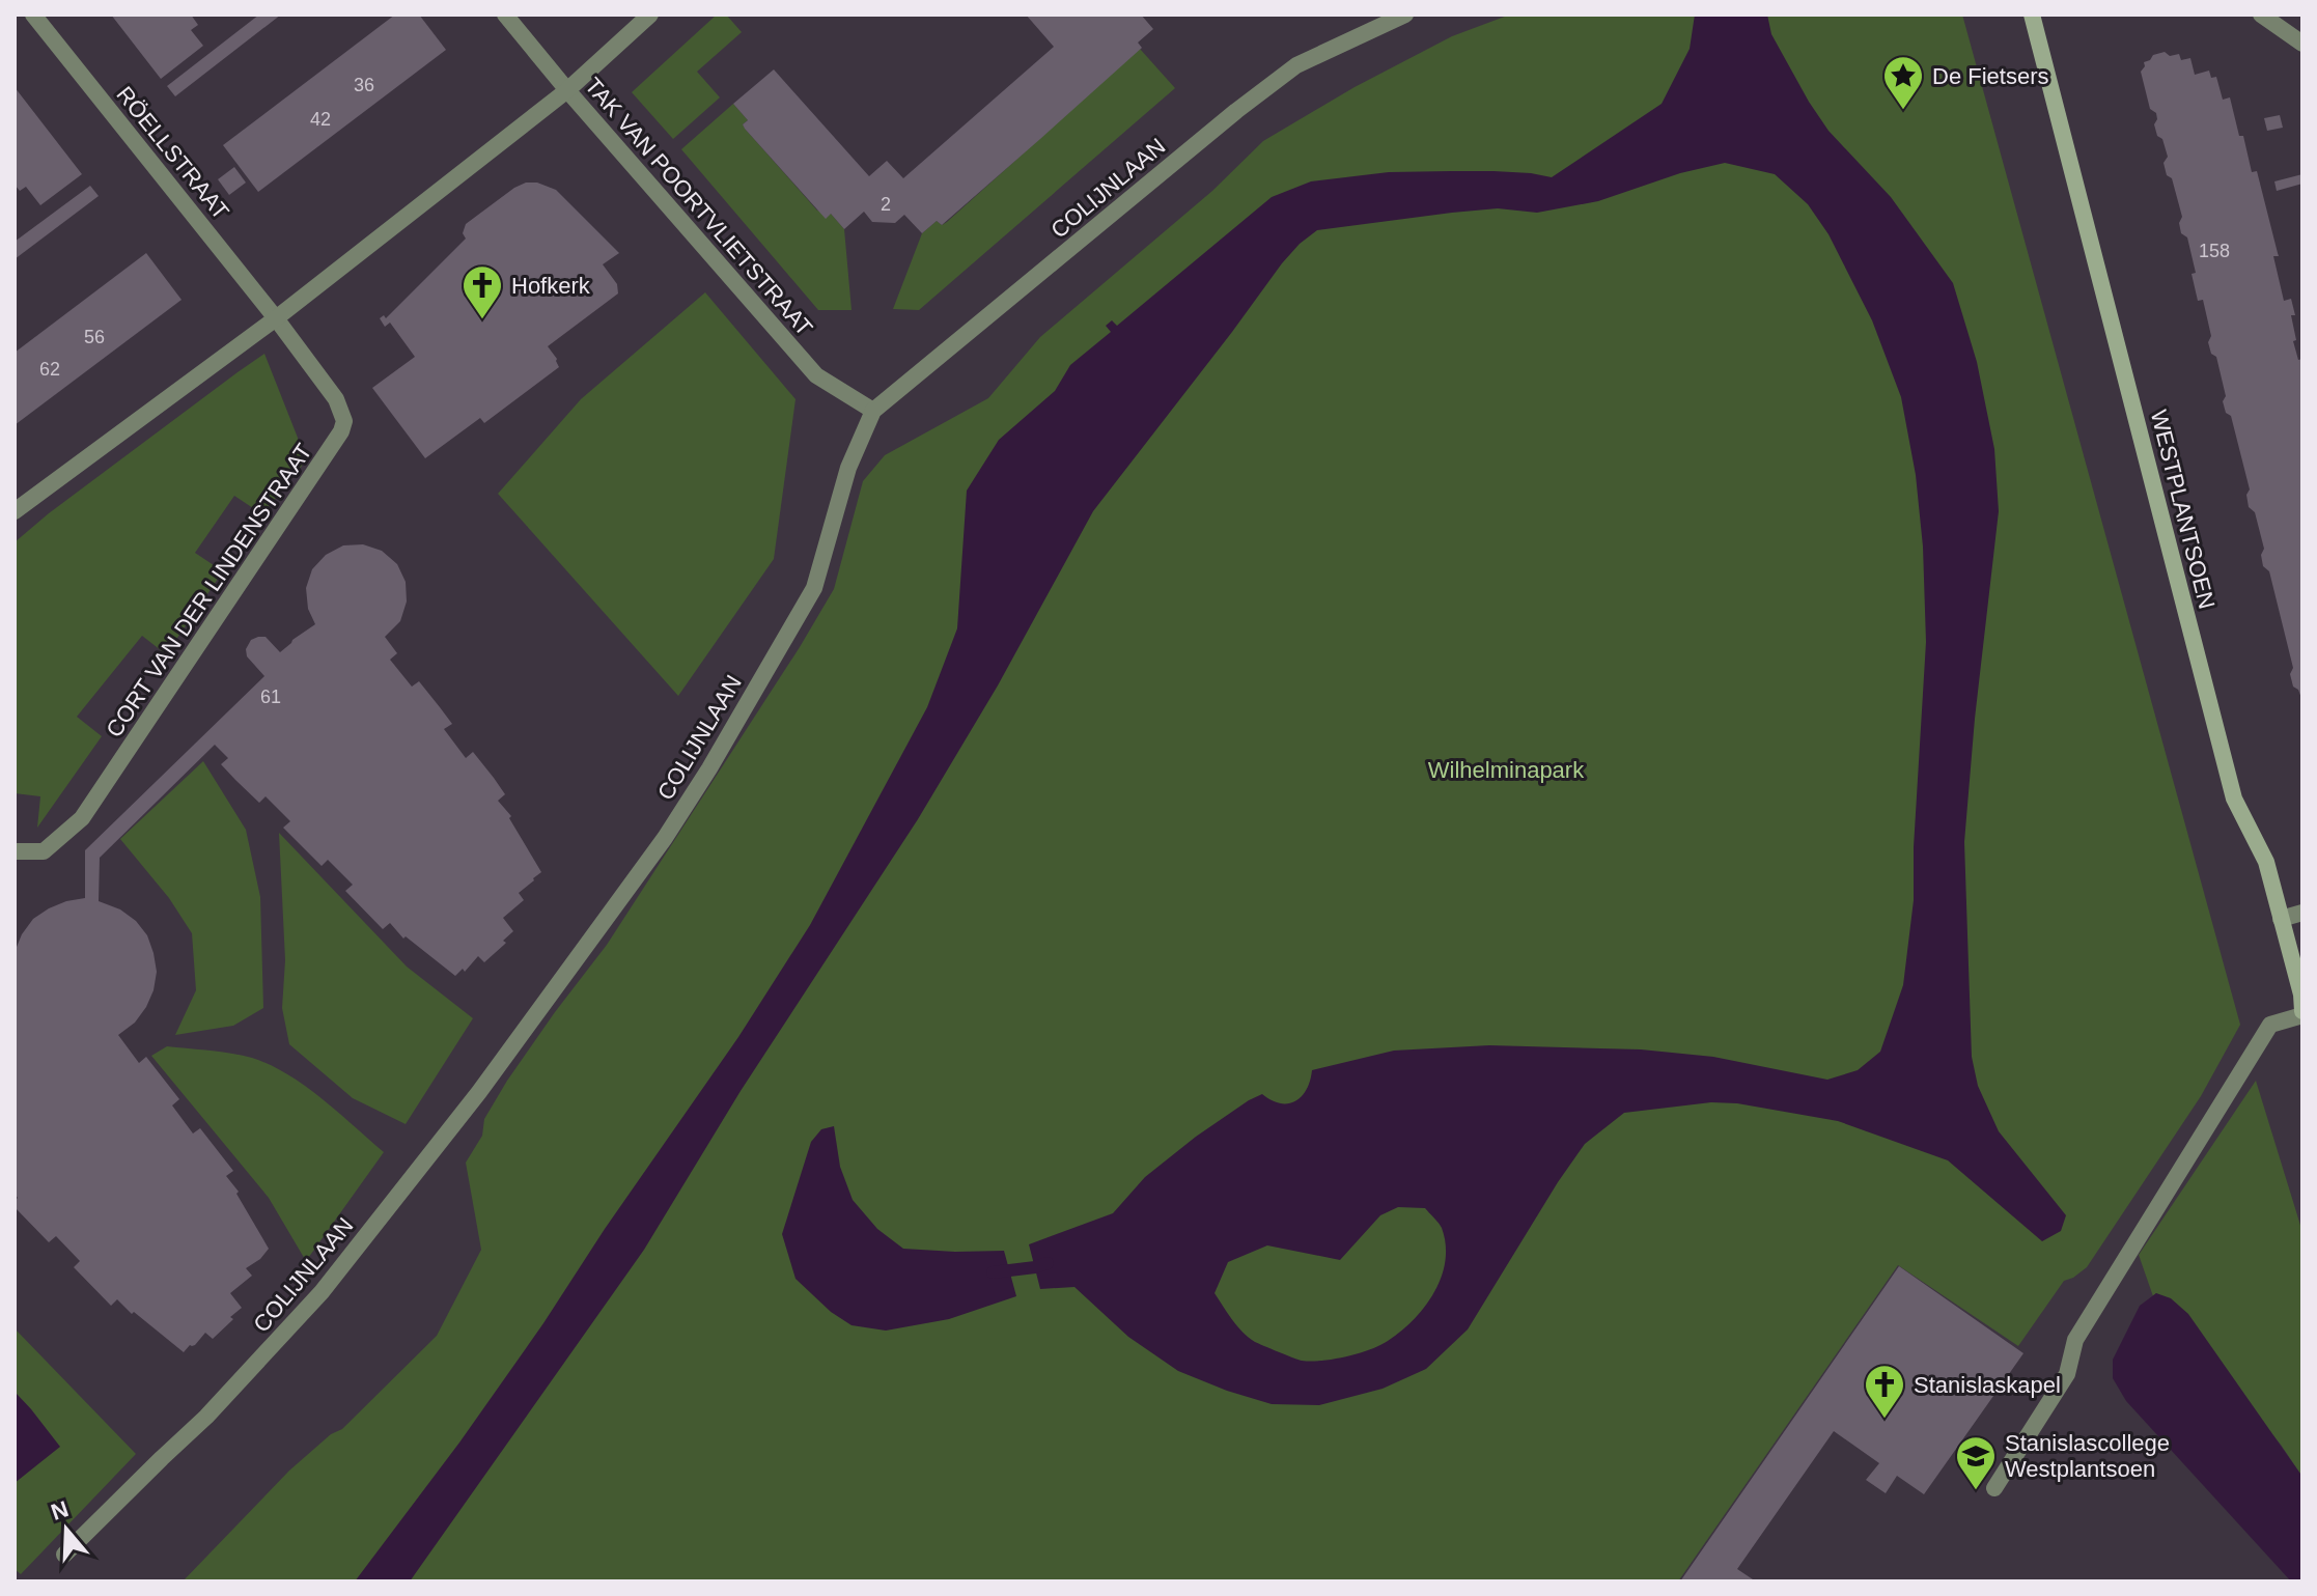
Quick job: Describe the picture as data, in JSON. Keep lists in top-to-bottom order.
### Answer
{
  "streets": {
    "street": [
      "RÖELLSTRAAT",
      "COLIJNLAAN",
      "TAK VAN POORTVLIETSTRAAT",
      "WESTPLANTSOEN",
      "CORT VAN DER LINDENSTRAAT"
    ]
  },
  "crossings": [
    ["RÖELLSTRAAT", "CORT VAN DER LINDENSTRAAT"],
    ["COLIJNLAAN", "TAK VAN POORTVLIETSTRAAT"]
  ],
  "parks": ["Wilhelminapark"],
  "places": {
    "place": ["De Fietsers"],
    "church": ["Hofkerk", "Stanislaskapel"],
    "school or university": ["Stanislascollege Westplantsoen"]
  },
  "house_numbers": [
    "36",
    "42",
    "2",
    "158",
    "56",
    "62",
    "61"
  ],
  "north": "top"
}
